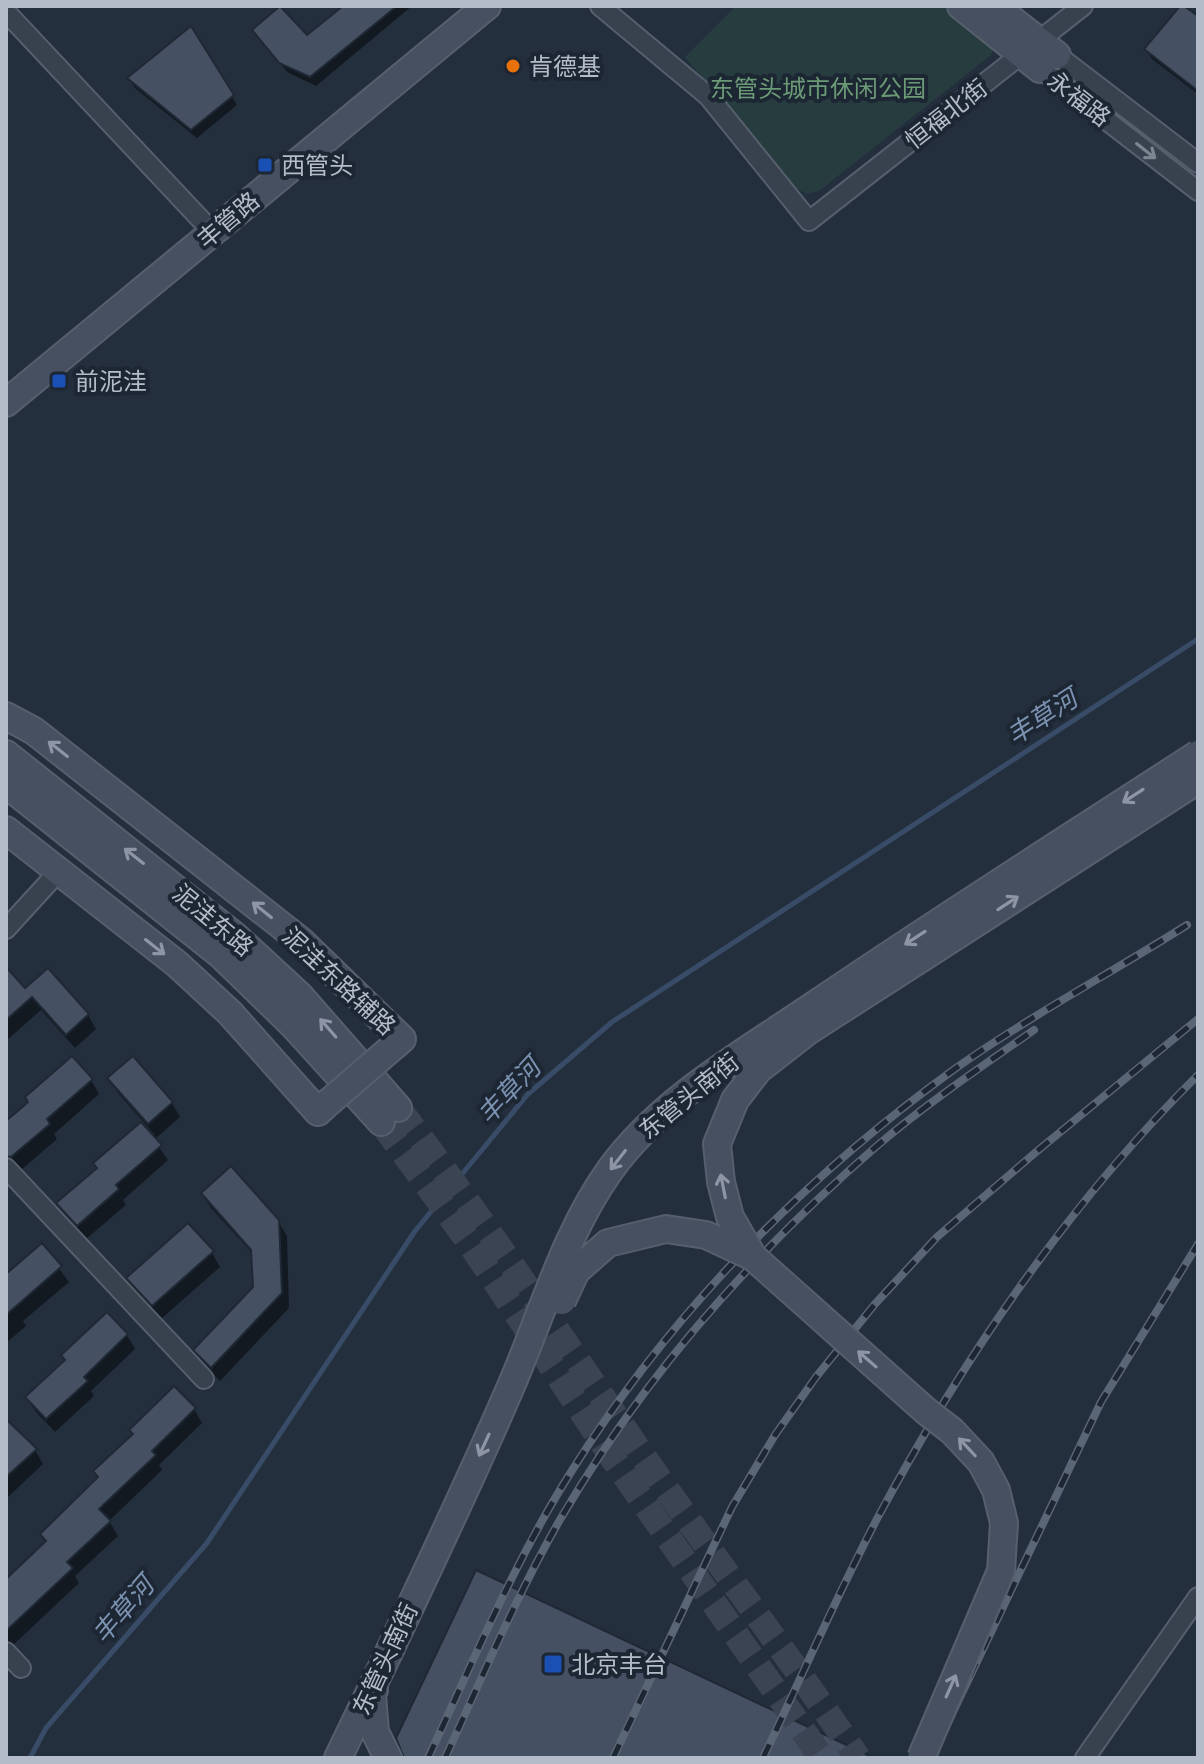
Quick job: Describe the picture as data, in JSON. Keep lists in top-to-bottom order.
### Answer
{
  "streets": {
    "main road": [
      "永福路",
      "丰管路",
      "泥洼东路",
      "泥洼东路辅路",
      "东管头南街"
    ],
    "street": ["恒福北街"]
  },
  "crossings": [
    ["永福路", "恒福北街"]
  ],
  "one_way": ["永福路"],
  "water": ["丰草河"],
  "parks": ["东管头城市休闲公园"],
  "places": {
    "other": ["肯德基"],
    "transit": ["西管头", "前泥洼", "北京丰台"]
  }
}
